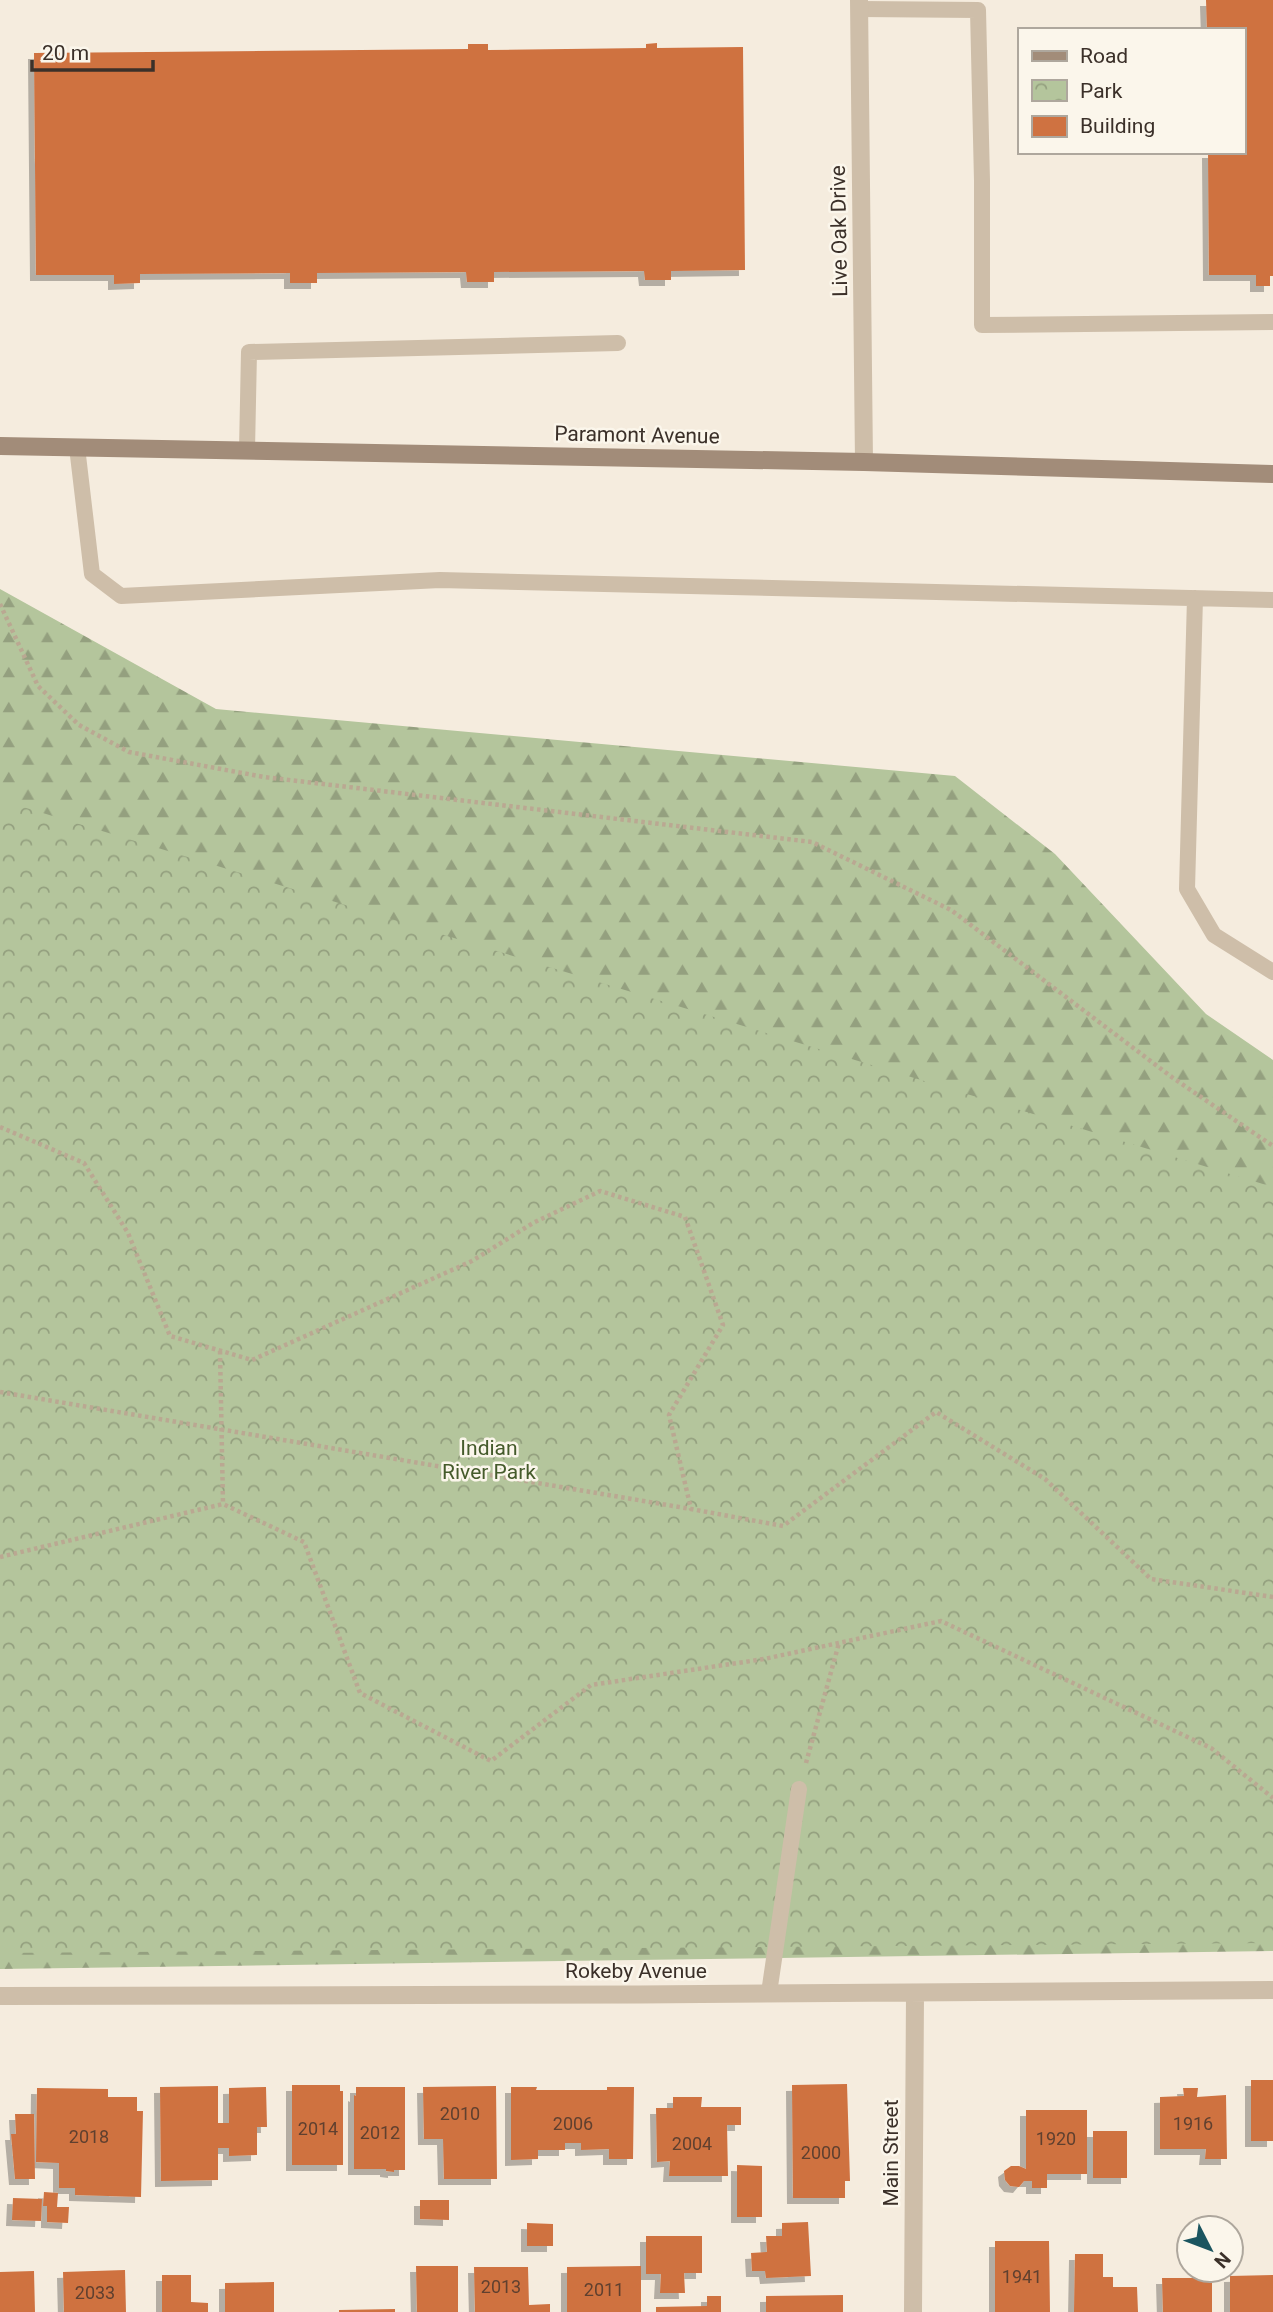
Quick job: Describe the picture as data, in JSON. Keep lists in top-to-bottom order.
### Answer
{
  "streets": {
    "street": [
      "Live Oak Drive",
      "Paramont Avenue",
      "Rokeby Avenue",
      "Main Street"
    ]
  },
  "crossings": [
    ["Live Oak Drive", "Paramont Avenue"],
    ["Rokeby Avenue", "Main Street"]
  ],
  "parks": ["Indian River Park"],
  "house_numbers": [
    "2010",
    "2006",
    "1916",
    "2014",
    "2012",
    "2018",
    "1920",
    "2004",
    "2000",
    "1941",
    "2013",
    "2011",
    "2033"
  ],
  "legend": ["Road", "Park", "Building"],
  "scale_bar": "20 m",
  "north": "bottom right"
}
